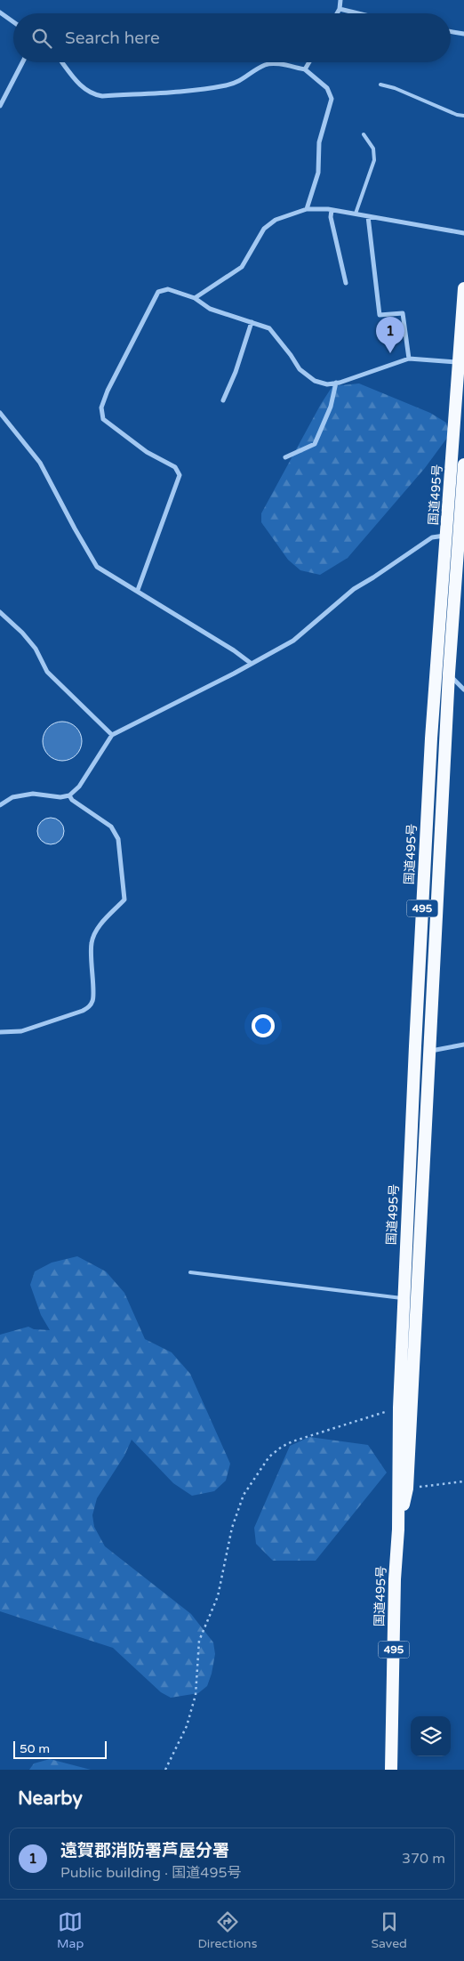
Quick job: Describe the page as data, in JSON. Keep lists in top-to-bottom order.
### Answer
{
  "streets": {
    "highway": ["国道495号", "495"]
  },
  "scale_bar": "50 m",
  "page": {
    "search": "Search here",
    "pins": "1",
    "scale": "50 m",
    "heading": "Nearby",
    "list": [
      {
        "mark": "1",
        "name": "遠賀郡消防署芦屋分署",
        "note": "Public building · 国道495号",
        "value": "370 m"
      }
    ],
    "nav": ["Map", "Directions", "Saved"]
  }
}
